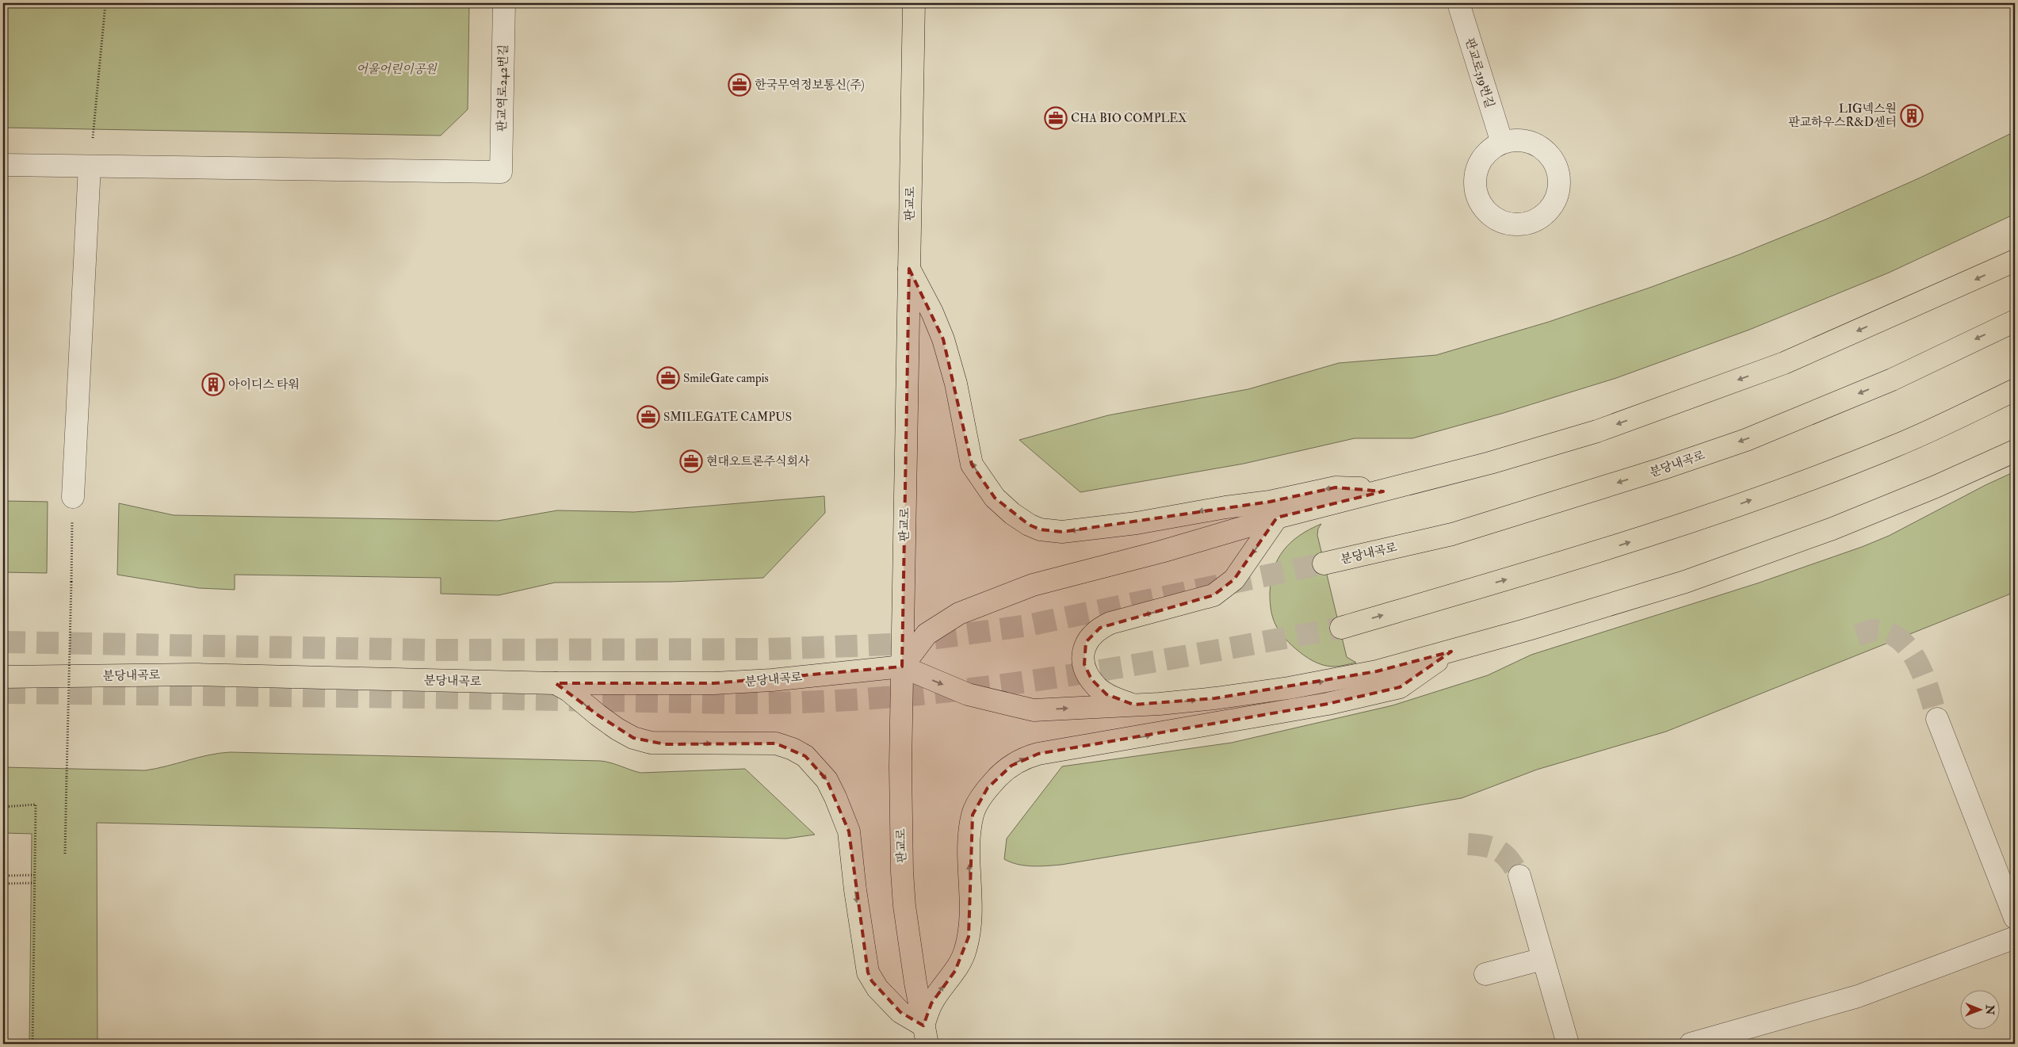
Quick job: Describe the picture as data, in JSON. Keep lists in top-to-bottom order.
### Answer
{
  "streets": {
    "main road": ["판교로", "분당내곡로"],
    "street": ["판교로319번길", "판교역로242번길"]
  },
  "crossings": [
    ["판교로", "분당내곡로"]
  ],
  "parks": ["어울어린이공원"],
  "places": {
    "office": [
      "한국무역정보통신(주)",
      "CHA BIO COMPLEX",
      "SmileGate campis",
      "SMILEGATE CAMPUS",
      "현대오트론주식회사"
    ],
    "building": ["LIG넥스원 판교하우스R&D센터", "아이디스 타워"]
  },
  "north": "right"
}
